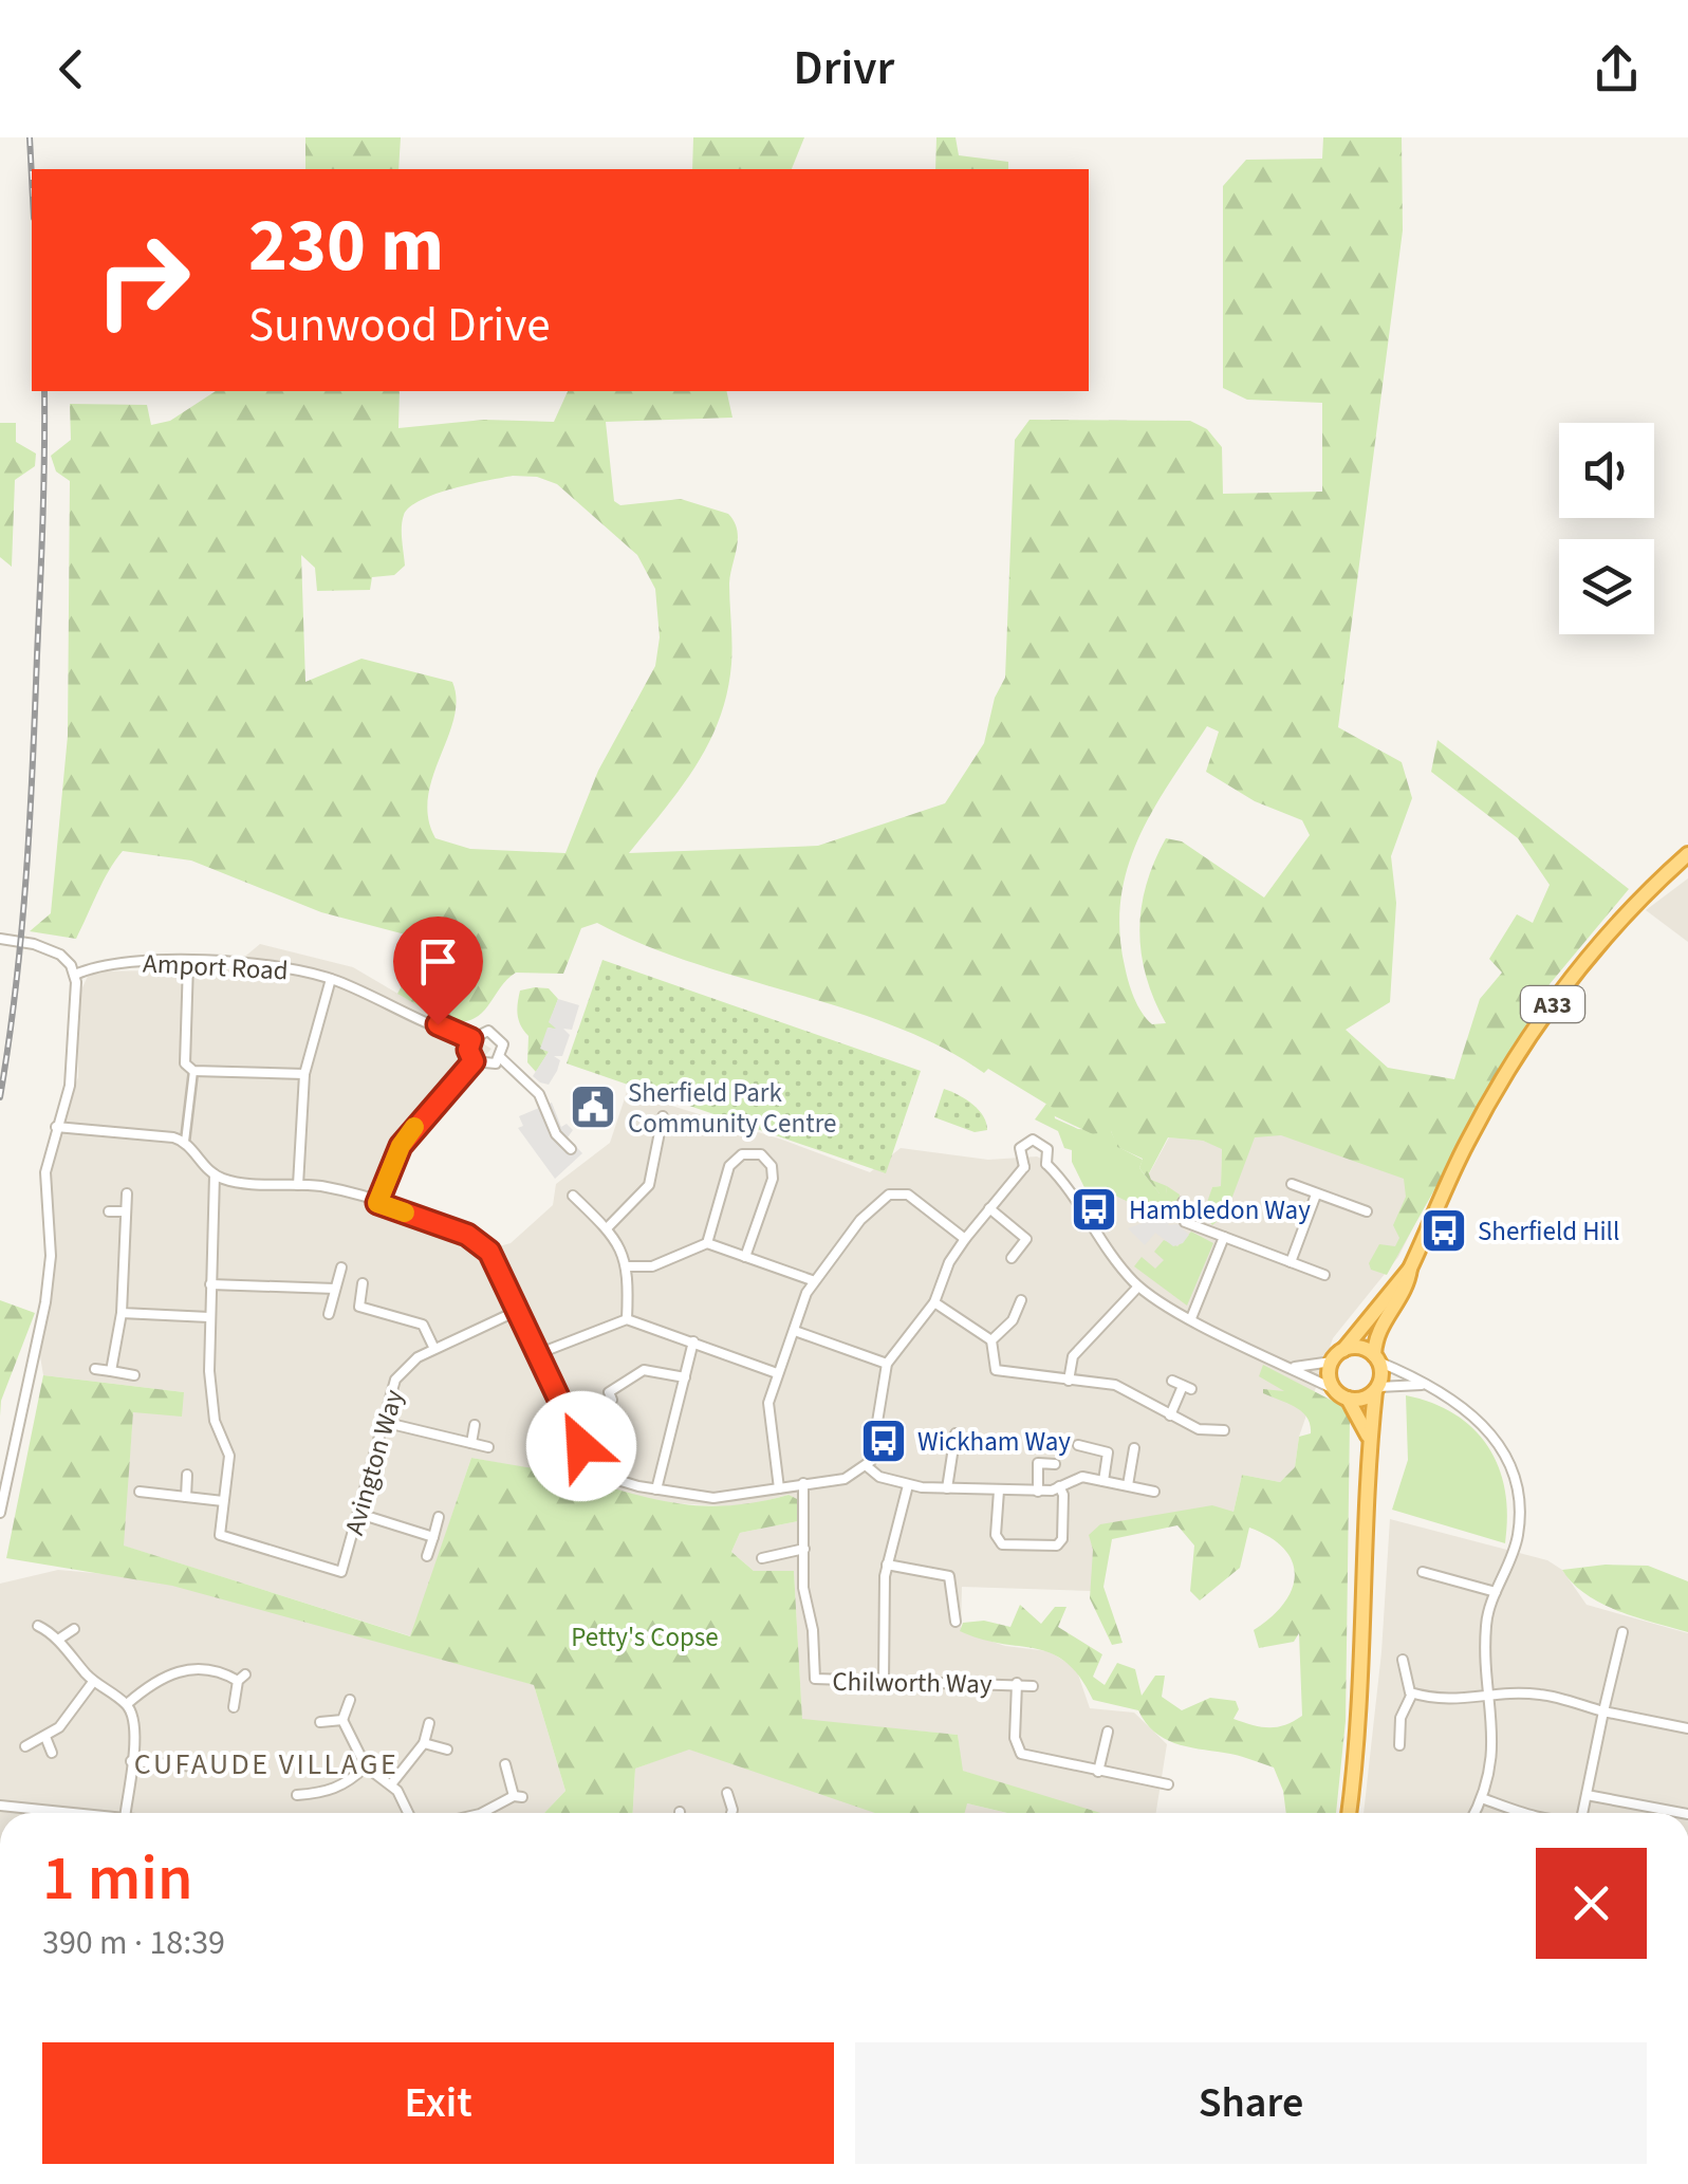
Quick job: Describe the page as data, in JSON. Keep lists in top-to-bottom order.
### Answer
{
  "streets": {
    "highway": ["A33"],
    "street": ["Amport Road", "Avington Way", "Chilworth Way"]
  },
  "districts": ["CUFAUDE VILLAGE"],
  "parks": ["Petty's Copse"],
  "places": {
    "public building": ["Sherfield Park Community Centre"],
    "bus stop": ["Hambledon Way", "Sherfield Hill", "Wickham Way"]
  },
  "page": {
    "header": "Drivr",
    "turn": ["230 m", "Sunwood Drive"],
    "heading": ["1 min", "390 m · 18:39"],
    "buttons": ["Exit", "Share"]
  }
}
